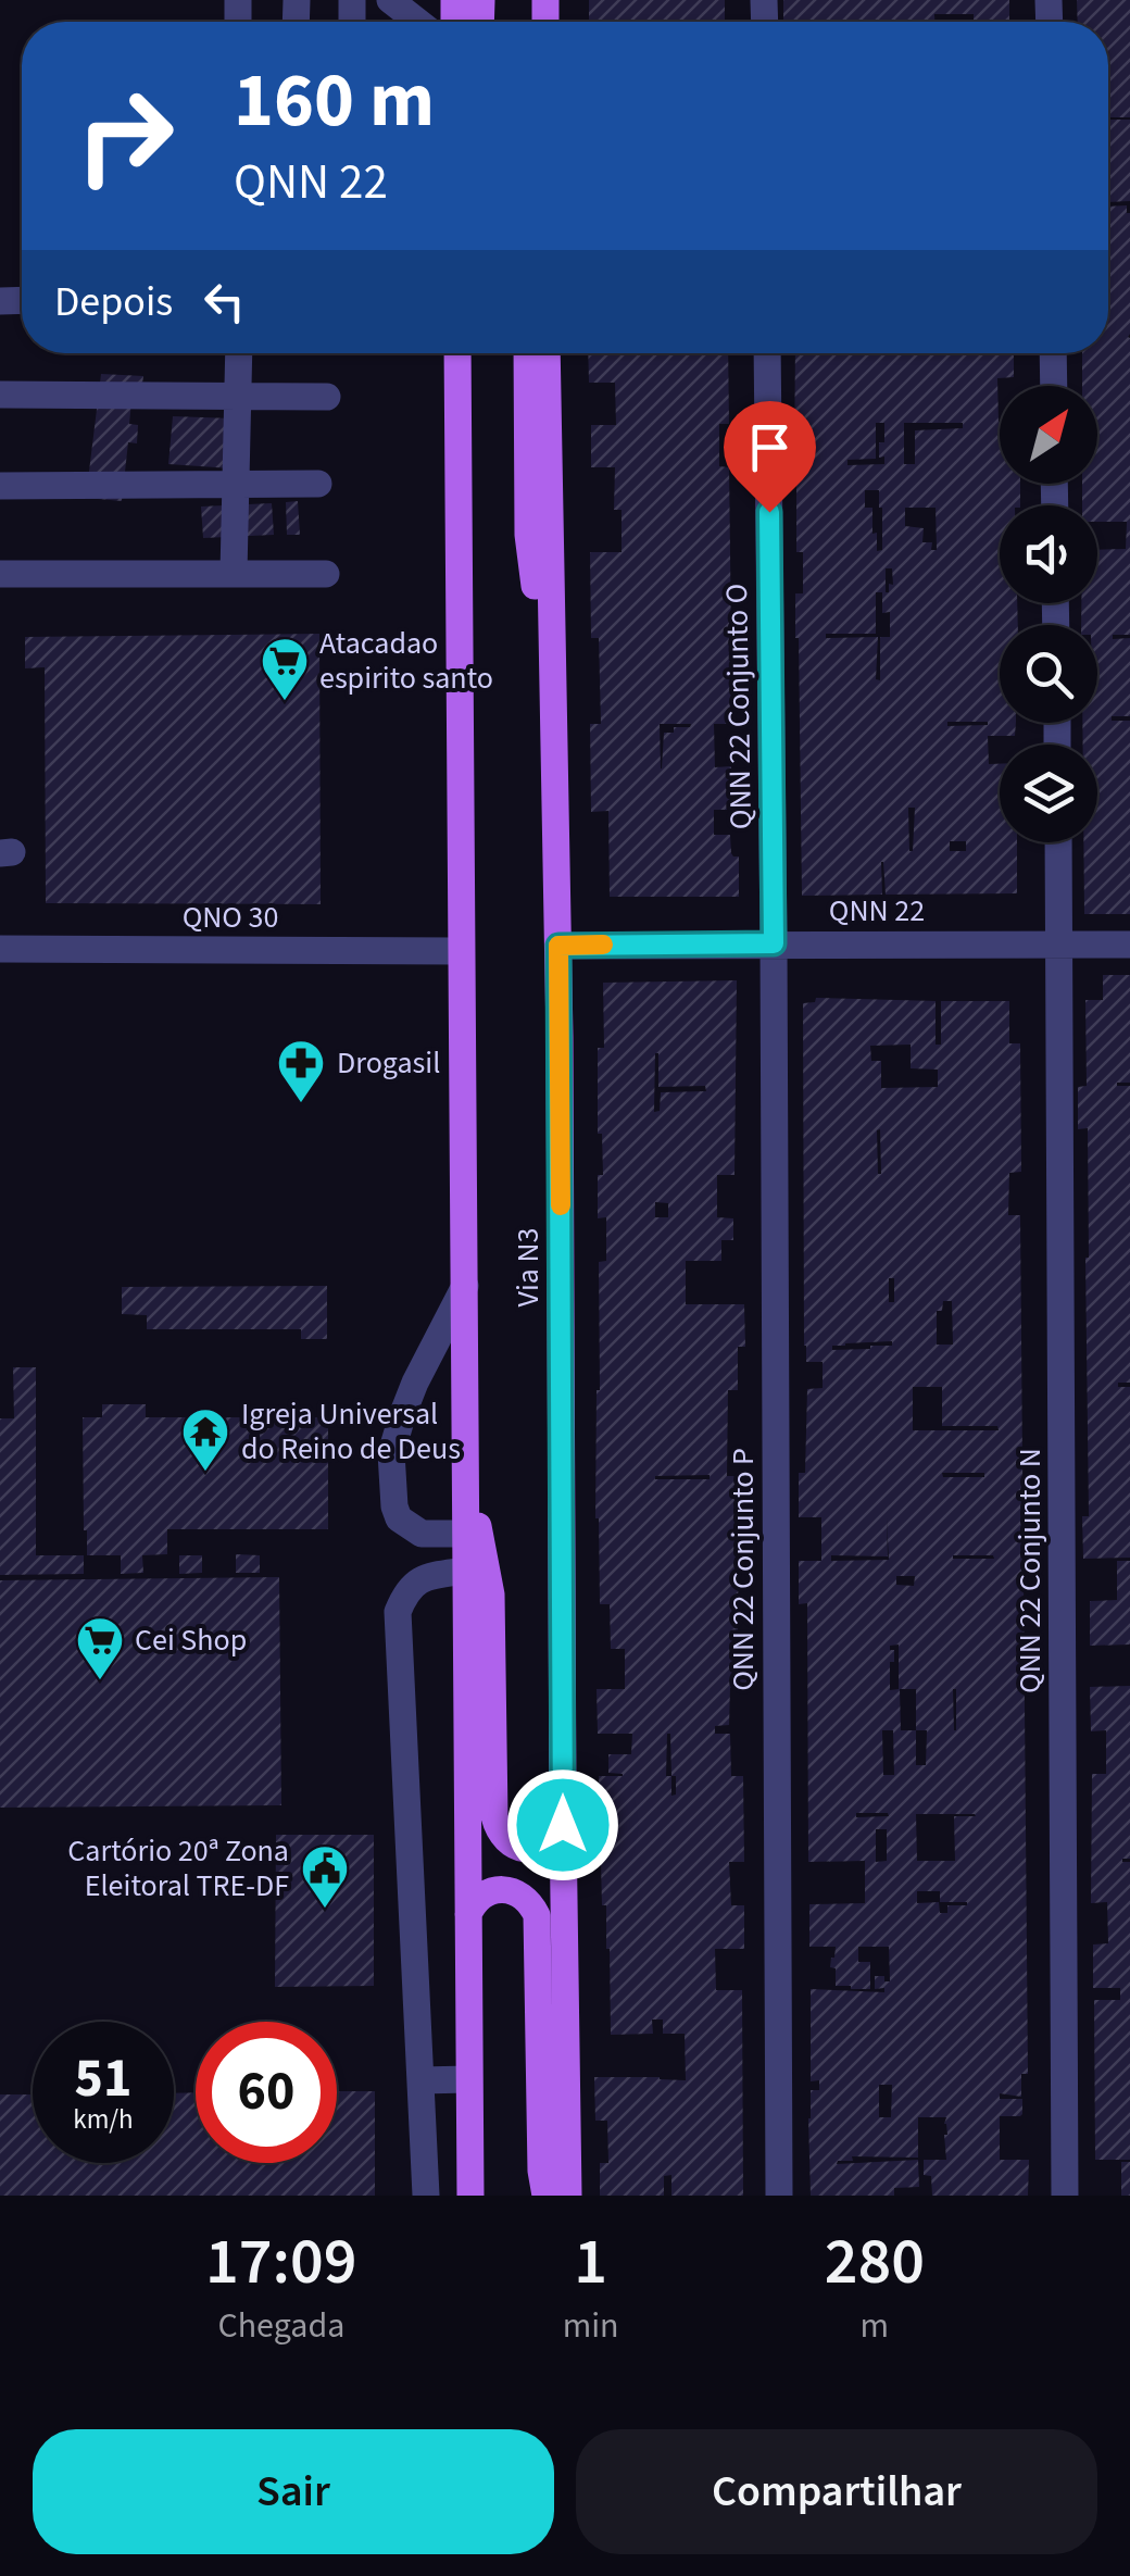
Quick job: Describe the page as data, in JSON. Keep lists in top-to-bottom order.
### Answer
{
  "streets": {
    "main road": ["Via N3"],
    "street": [
      "QNN 22 Conjunto O",
      "QNN 22",
      "QNO 30",
      "QNN 22 Conjunto P",
      "QNN 22 Conjunto N"
    ]
  },
  "crossings": [
    ["QNN 22 Conjunto O", "QNN 22"],
    ["QNN 22 Conjunto O", "QNN 22 Conjunto P"],
    ["QNN 22", "Via N3"],
    ["QNN 22", "QNN 22 Conjunto P"],
    ["QNN 22", "QNN 22 Conjunto N"],
    ["QNO 30", "Via N3"]
  ],
  "places": {
    "supermarket": ["Atacadao espirito santo", "Cei Shop"],
    "pharmacy": ["Drogasil"],
    "temple": ["Igreja Universal do Reino de Deus"],
    "public building": ["Cartório 20ª Zona Eleitoral TRE-DF"]
  },
  "north": "top right",
  "page": {
    "turn": ["160 m", "QNN 22"],
    "then": "Depois",
    "speed": "51 km/h",
    "limit": "60",
    "eta": [
      "17:09",
      "Chegada",
      "1",
      "min",
      "280",
      "m"
    ],
    "buttons": ["Sair", "Compartilhar"]
  }
}
